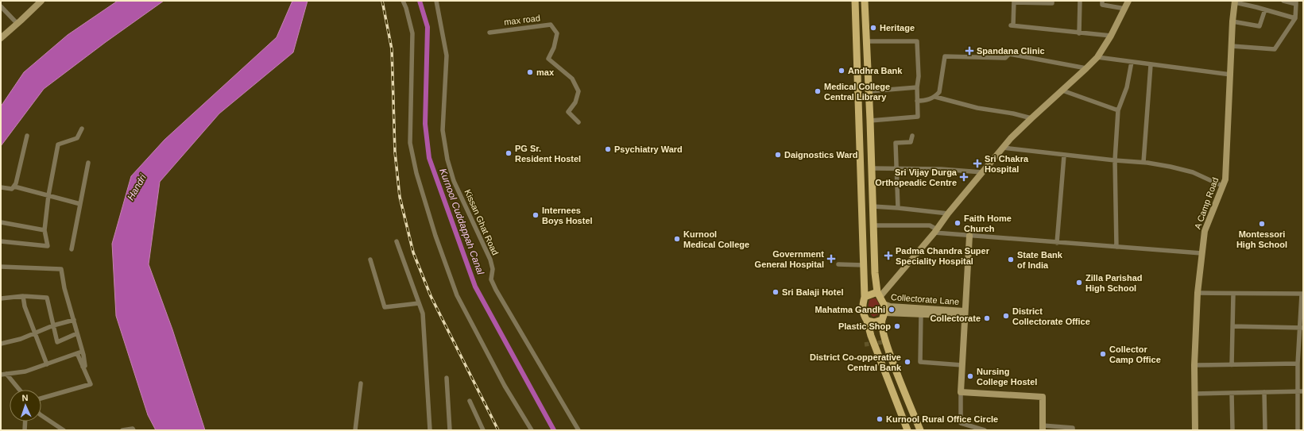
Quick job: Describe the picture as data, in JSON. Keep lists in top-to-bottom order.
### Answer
{
  "streets": {
    "street": [
      "max road",
      "A Camp Road",
      "Kissan Ghat Road",
      "Collectorate Lane"
    ]
  },
  "water": ["Handri", "Kurnool Cuddappah Canal"],
  "places": {
    "other": [
      "Heritage",
      "Andhra Bank",
      "max",
      "Medical College Central Library",
      "Psychiatry Ward",
      "PG Sr. Resident Hostel",
      "Daignostics Ward",
      "Internees Boys Hostel",
      "Faith Home Church",
      "Montessori High School",
      "Kurnool Medical College",
      "State Bank of India",
      "Zilla Parishad High School",
      "Sri Balaji Hotel",
      "Mahatma Gandhi",
      "District Collectorate Office",
      "Collectorate",
      "Plastic Shop",
      "Collector Camp Office",
      "District Co-opperative Central Bank",
      "Nursing College Hostel",
      "Kurnool Rural Office Circle"
    ],
    "health": [
      "Spandana Clinic",
      "Sri Chakra Hospital",
      "Sri Vijay Durga Orthopeadic Centre",
      "Padma Chandra Super Speciality Hospital",
      "Government General Hospital"
    ]
  },
  "north": "top"
}
